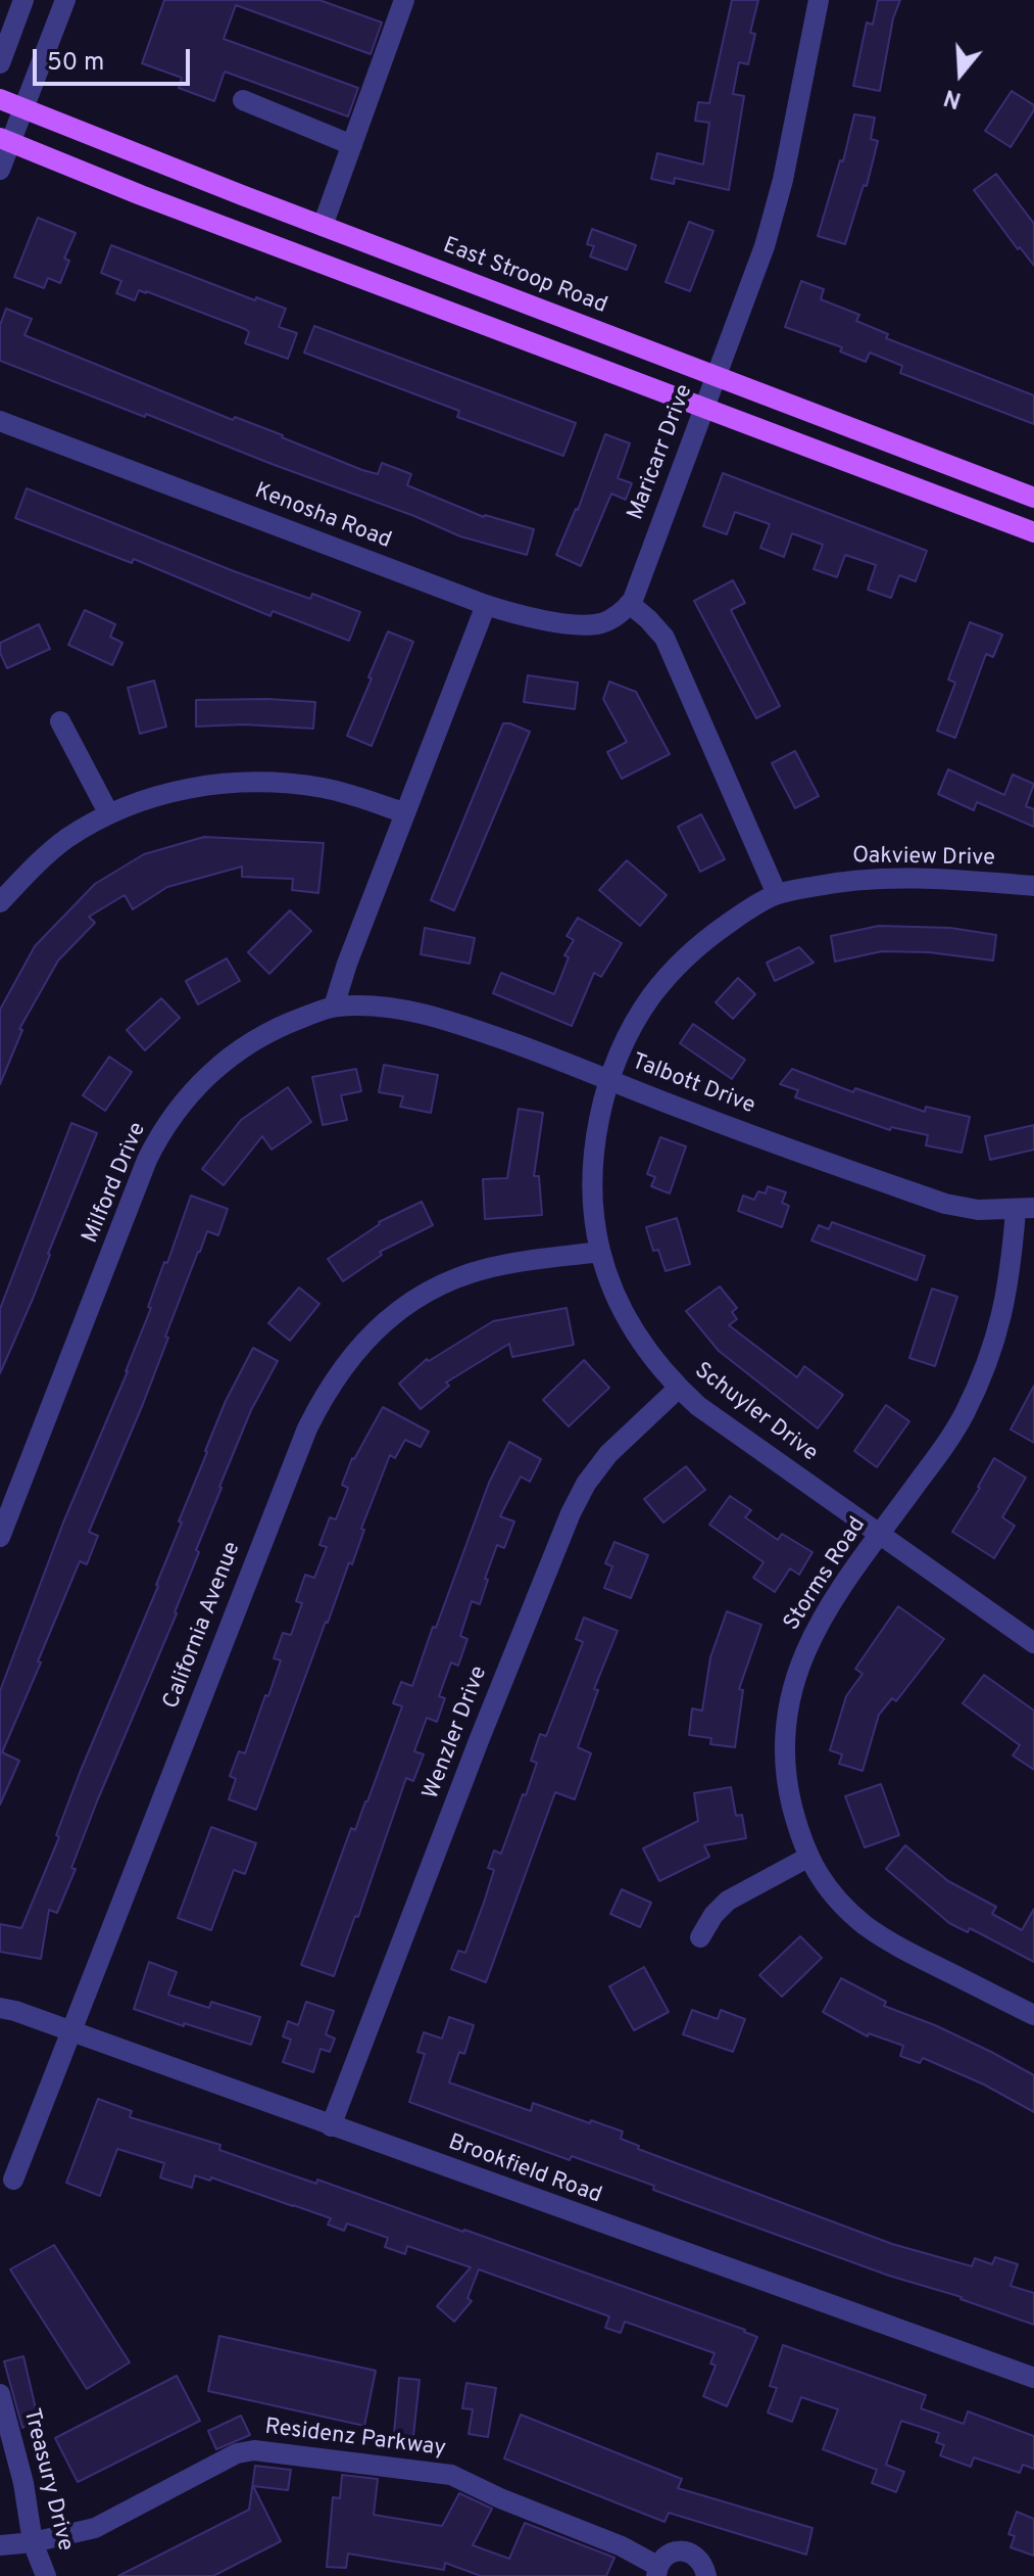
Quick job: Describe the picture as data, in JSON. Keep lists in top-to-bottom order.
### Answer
{
  "streets": {
    "main road": ["East Stroop Road"],
    "street": [
      "Maricarr Drive",
      "Kenosha Road",
      "Oakview Drive",
      "Talbott Drive",
      "Milford Drive",
      "Schuyler Drive",
      "Storms Road",
      "California Avenue",
      "Wenzler Drive",
      "Brookfield Road",
      "Residenz Parkway",
      "Treasury Drive"
    ]
  },
  "crossings": [
    ["East Stroop Road", "Maricarr Drive"],
    ["Maricarr Drive", "Kenosha Road"],
    ["Oakview Drive", "Talbott Drive"],
    ["Oakview Drive", "Schuyler Drive"],
    ["Talbott Drive", "Milford Drive"],
    ["Talbott Drive", "Schuyler Drive"],
    ["Talbott Drive", "Storms Road"],
    ["Schuyler Drive", "Storms Road"],
    ["Schuyler Drive", "California Avenue"],
    ["Schuyler Drive", "Wenzler Drive"],
    ["California Avenue", "Brookfield Road"],
    ["Wenzler Drive", "Brookfield Road"],
    ["Residenz Parkway", "Treasury Drive"]
  ],
  "scale_bar": "50 m",
  "north": "bottom"
}
